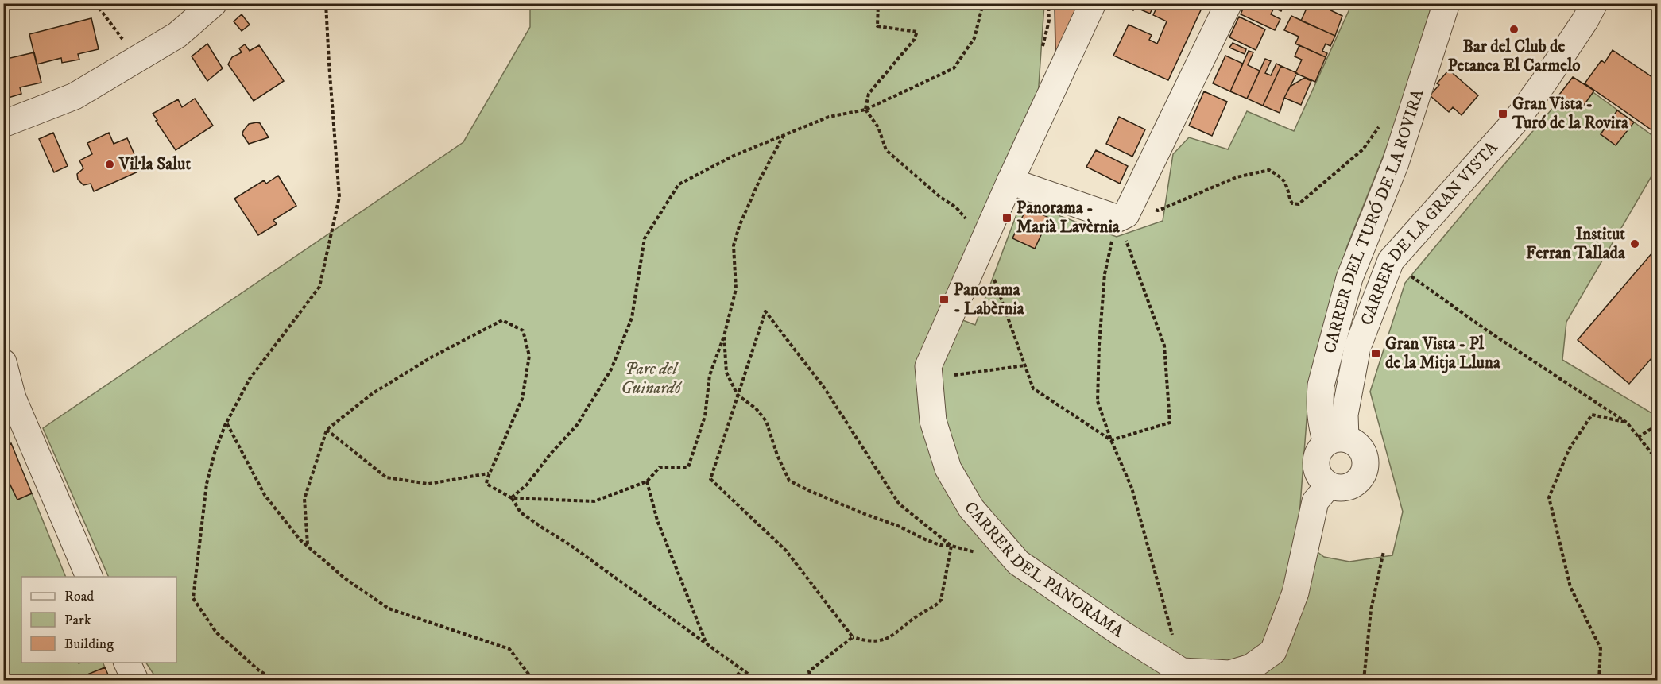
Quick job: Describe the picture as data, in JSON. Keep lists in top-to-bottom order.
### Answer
{
  "streets": {
    "street": ["CARRER DEL TURÓ DE LA ROVIRA", "CARRER DE LA GRAN VISTA", "CARRER DEL PANORAMA"]
  },
  "crossings": [
    ["CARRER DEL TURÓ DE LA ROVIRA", "CARRER DE LA GRAN VISTA"],
    ["CARRER DEL TURÓ DE LA ROVIRA", "CARRER DEL PANORAMA"],
    ["CARRER DE LA GRAN VISTA", "CARRER DEL PANORAMA"]
  ],
  "parks": ["Parc del Guinardó"],
  "places": {
    "other": ["Bar del Club de Petanca El Carmelo", "Vil·la Salut", "Institut Ferran Tallada"],
    "transit": [
      "Gran Vista - Turó de la Rovira",
      "Panorama - Marià Lavèrnia",
      "Panorama - Labèrnia",
      "Gran Vista - Pl de la Mitja Lluna"
    ]
  },
  "legend": ["Road", "Park", "Building"]
}
